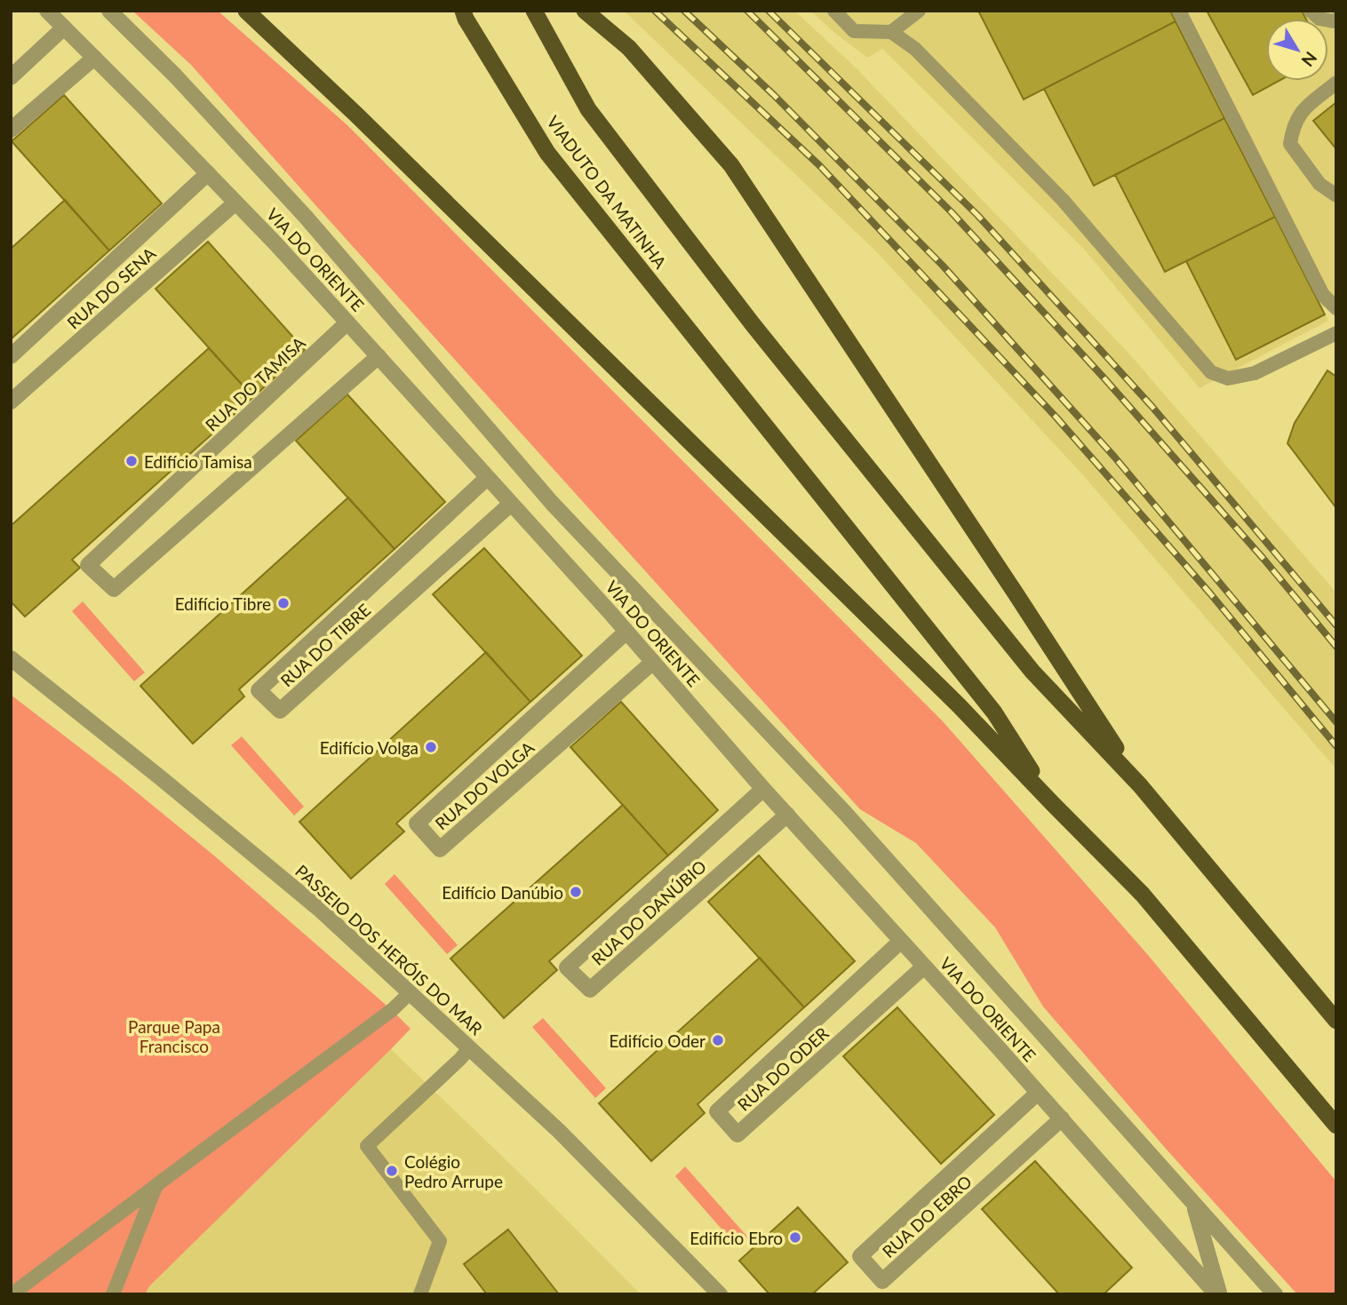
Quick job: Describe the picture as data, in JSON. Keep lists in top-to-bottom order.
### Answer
{
  "streets": {
    "highway": ["VIADUTO DA MATINHA"],
    "street": [
      "VIA DO ORIENTE",
      "RUA DO SENA",
      "RUA DO TAMISA",
      "RUA DO TIBRE",
      "RUA DO VOLGA",
      "RUA DO DANÚBIO",
      "PASSEIO DOS HERÓIS DO MAR",
      "RUA DO ODER",
      "RUA DO EBRO"
    ]
  },
  "crossings": [
    ["VIA DO ORIENTE", "RUA DO SENA"],
    ["VIA DO ORIENTE", "RUA DO TAMISA"],
    ["VIA DO ORIENTE", "RUA DO TIBRE"],
    ["VIA DO ORIENTE", "RUA DO VOLGA"],
    ["VIA DO ORIENTE", "RUA DO DANÚBIO"],
    ["VIA DO ORIENTE", "RUA DO ODER"],
    ["VIA DO ORIENTE", "RUA DO EBRO"]
  ],
  "parks": ["Parque Papa Francisco"],
  "places": [
    "Edifício Tamisa",
    "Edifício Tibre",
    "Edifício Volga",
    "Edifício Danúbio",
    "Edifício Oder",
    "Colégio Pedro Arrupe",
    "Edifício Ebro"
  ],
  "north": "bottom right"
}
